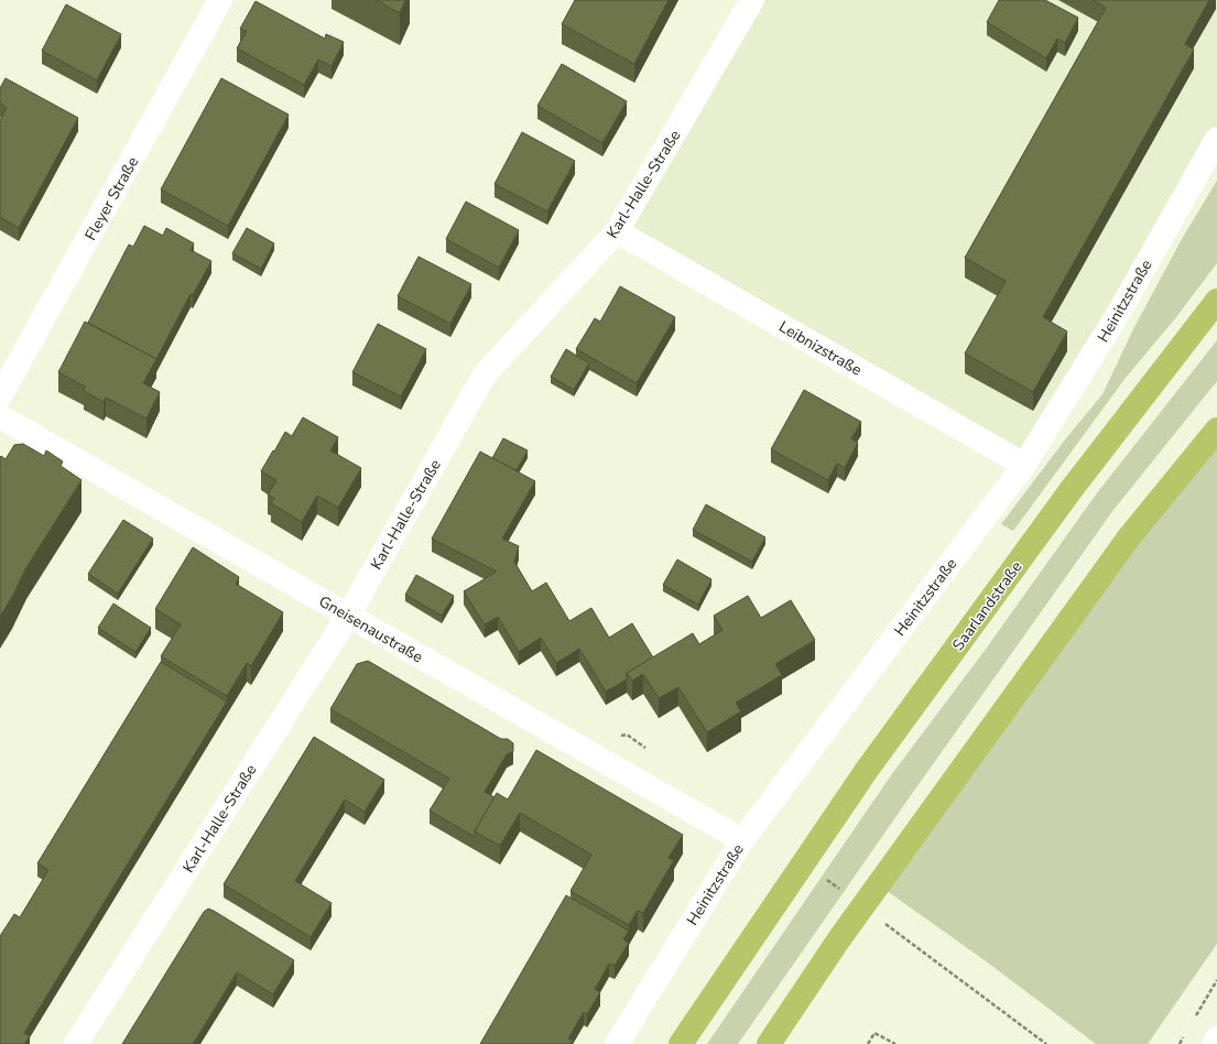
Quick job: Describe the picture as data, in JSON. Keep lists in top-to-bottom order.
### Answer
{
  "streets": {
    "highway": ["Saarlandstraße"],
    "street": [
      "Karl-Halle-Straße",
      "Fleyer Straße",
      "Heinitzstraße",
      "Leibnizstraße",
      "Gneisenaustraße"
    ]
  },
  "crossings": [
    ["Karl-Halle-Straße", "Leibnizstraße"],
    ["Karl-Halle-Straße", "Gneisenaustraße"],
    ["Heinitzstraße", "Leibnizstraße"],
    ["Heinitzstraße", "Gneisenaustraße"]
  ]
}
